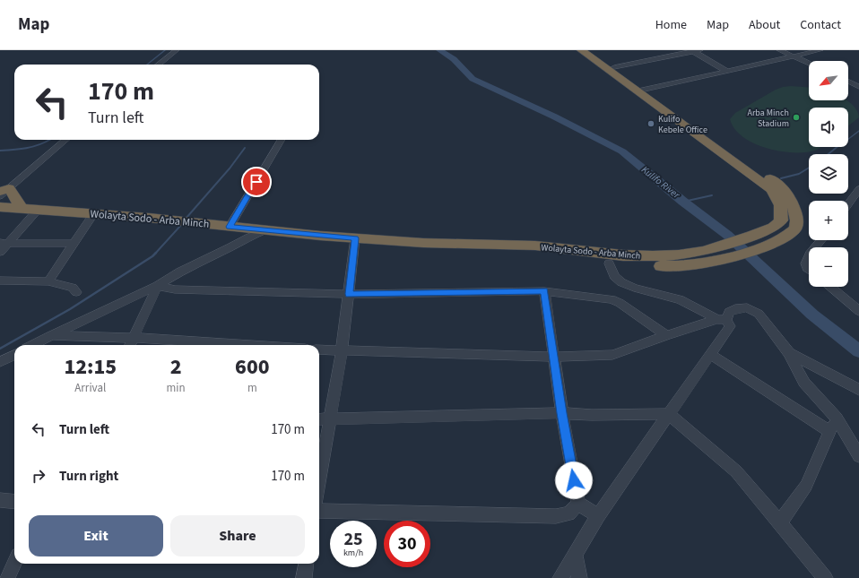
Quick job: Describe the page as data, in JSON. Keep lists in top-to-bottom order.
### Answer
{
  "streets": {
    "highway": ["Wolayta Sodo - Arba Minch"]
  },
  "water": ["Kulifo River"],
  "places": ["Arba Minch Stadium", "Kulifo Kebele Office"],
  "north": "bottom left",
  "page": {
    "header": "Map",
    "nav": [
      "Home",
      "Map",
      "About",
      "Contact"
    ],
    "map_buttons": ["+", "−"],
    "turn": ["170 m", "Turn left"],
    "eta": [
      "12:15",
      "Arrival",
      "2",
      "min",
      "600",
      "m"
    ],
    "list": [
      {
        "name": "Turn left",
        "value": "170 m"
      },
      {
        "name": "Turn right",
        "value": "170 m"
      }
    ],
    "buttons": ["Exit", "Share"],
    "speed": "25 km/h",
    "limit": "30"
  }
}
